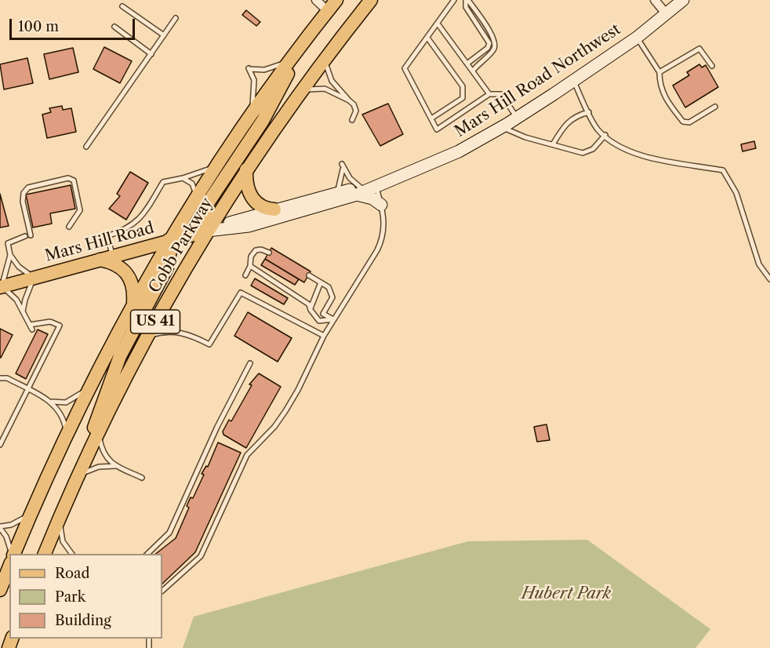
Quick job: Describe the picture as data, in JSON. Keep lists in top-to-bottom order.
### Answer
{
  "streets": {
    "main road": ["Mars Hill Road", "Cobb Parkway", "US 41"],
    "street": ["Mars Hill Road Northwest"]
  },
  "crossings": [
    ["Mars Hill Road Northwest", "Mars Hill Road"],
    ["Mars Hill Road Northwest", "Cobb Parkway"],
    ["Mars Hill Road", "Cobb Parkway"]
  ],
  "parks": ["Hubert Park"],
  "legend": ["Road", "Park", "Building"],
  "scale_bar": "100 m"
}
